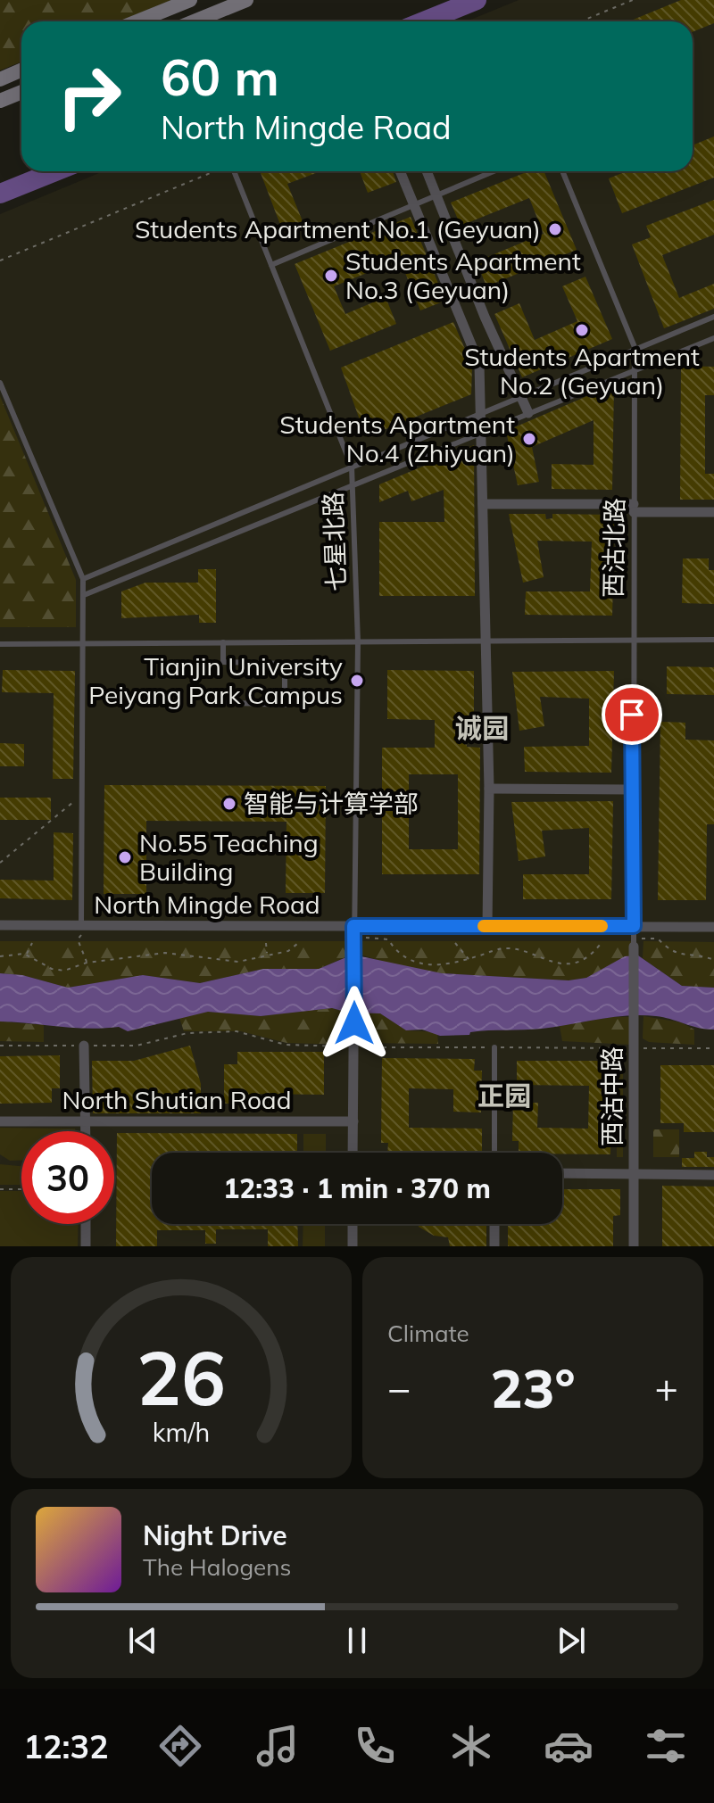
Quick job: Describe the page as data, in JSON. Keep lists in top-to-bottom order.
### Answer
{
  "streets": {
    "street": ["North Mingde Road", "西沽中路", "North Shutian Road"],
    "lane": ["七星北路", "西沽北路"]
  },
  "crossings": [
    ["七星北路", "North Mingde Road"],
    ["西沽北路", "North Mingde Road"],
    ["西沽北路", "西沽中路"]
  ],
  "districts": ["诚园", "正园"],
  "places": [
    "Students Apartment No.1 (Geyuan)",
    "Students Apartment No.3 (Geyuan)",
    "Students Apartment No.2 (Geyuan)",
    "Students Apartment No.4 (Zhiyuan)",
    "Tianjin University Peiyang Park Campus",
    "智能与计算学部",
    "No.55 Teaching Building"
  ],
  "page": {
    "turn": ["60 m", "North Mingde Road"],
    "limit": "30",
    "trip": "12:33 · 1 min · 370 m",
    "tile": "Climate",
    "heat": ["−", "23°", "+"],
    "song": ["Night Drive", "The Halogens"],
    "tabs": "12:32",
    "gauge": ["26", "km/h"]
  }
}
